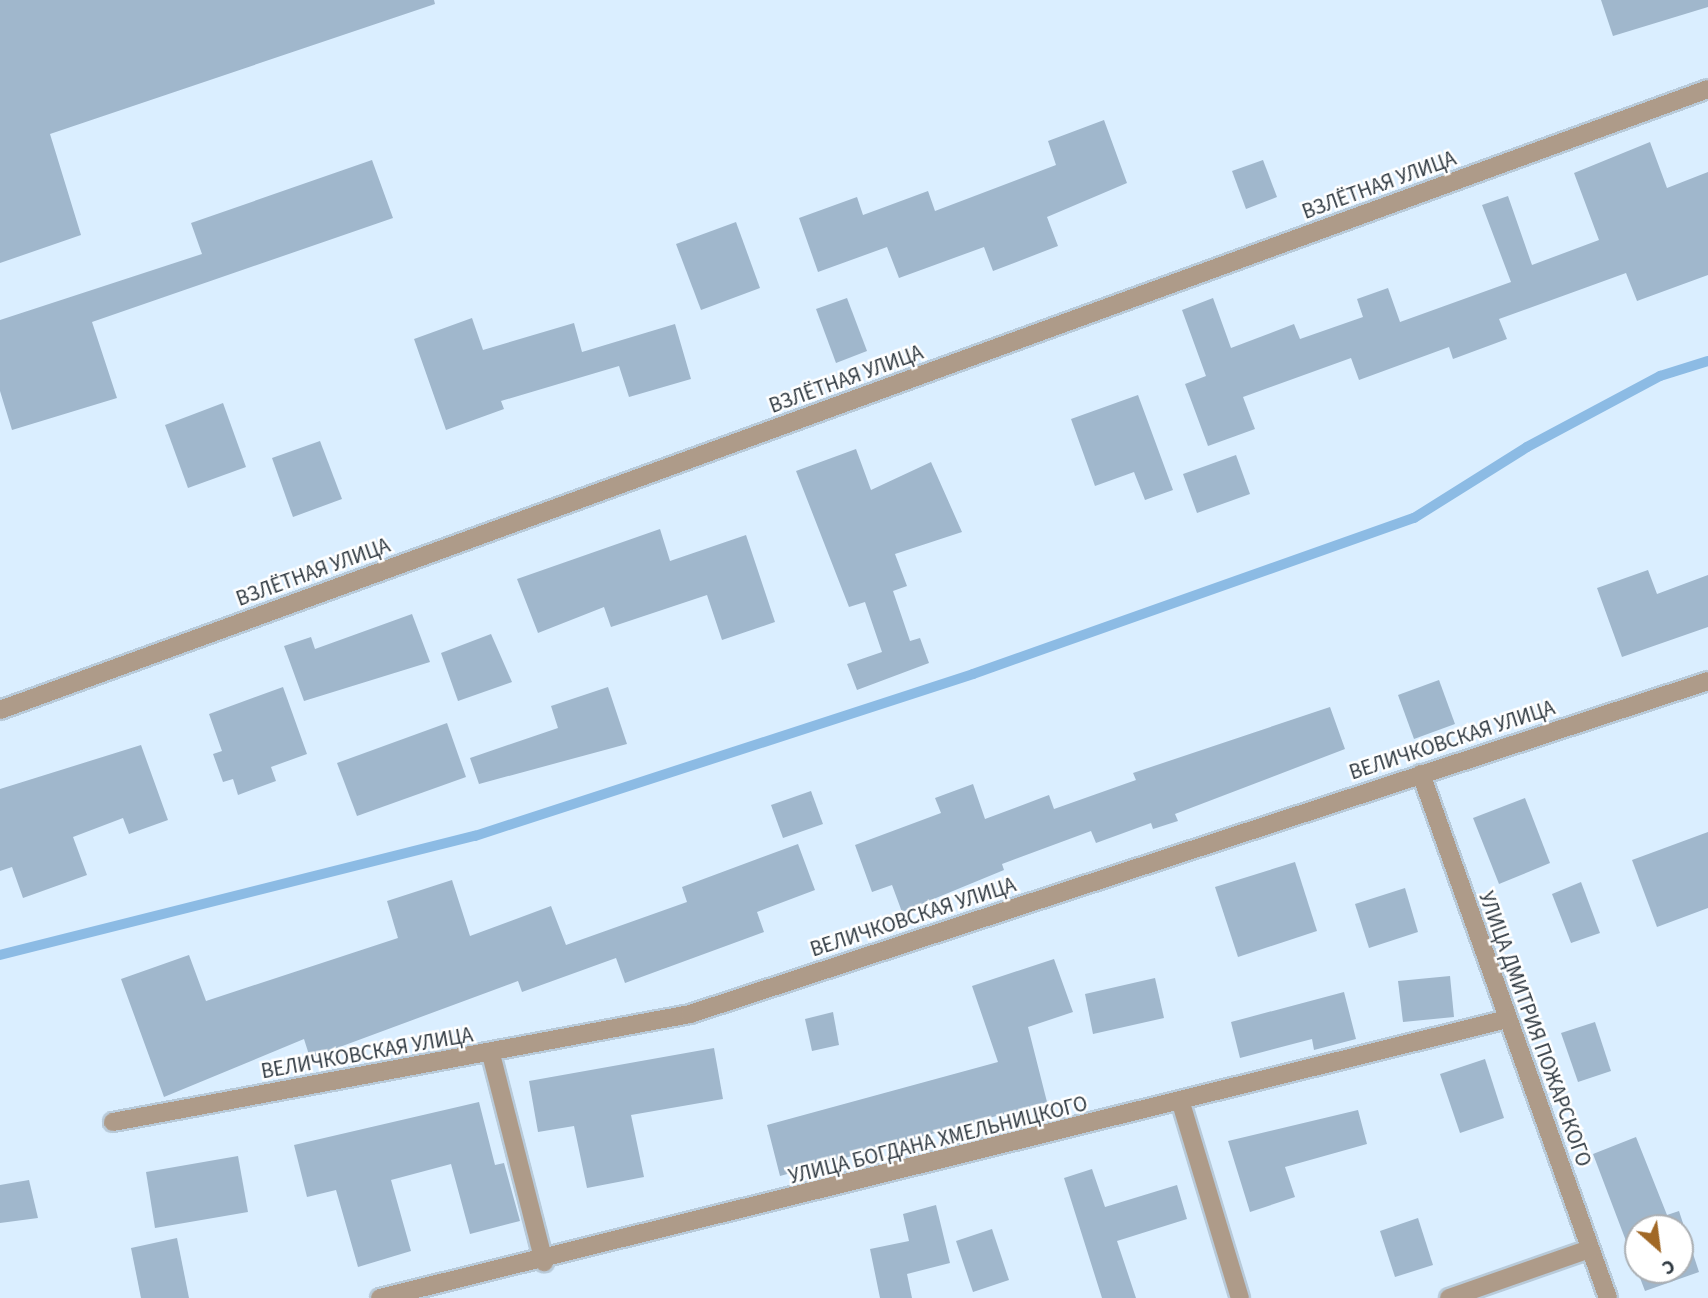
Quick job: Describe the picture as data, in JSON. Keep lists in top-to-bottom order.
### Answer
{
  "streets": {
    "street": [
      "ВЗЛЁТНАЯ УЛИЦА",
      "ВЕЛИЧКОВСКАЯ УЛИЦА",
      "УЛИЦА ДМИТРИЯ ПОЖАРСКОГО",
      "УЛИЦА БОГДАНА ХМЕЛЬНИЦКОГО"
    ]
  },
  "crossings": [
    ["ВЕЛИЧКОВСКАЯ УЛИЦА", "УЛИЦА ДМИТРИЯ ПОЖАРСКОГО"],
    ["УЛИЦА ДМИТРИЯ ПОЖАРСКОГО", "УЛИЦА БОГДАНА ХМЕЛЬНИЦКОГО"]
  ],
  "north": "bottom right"
}
